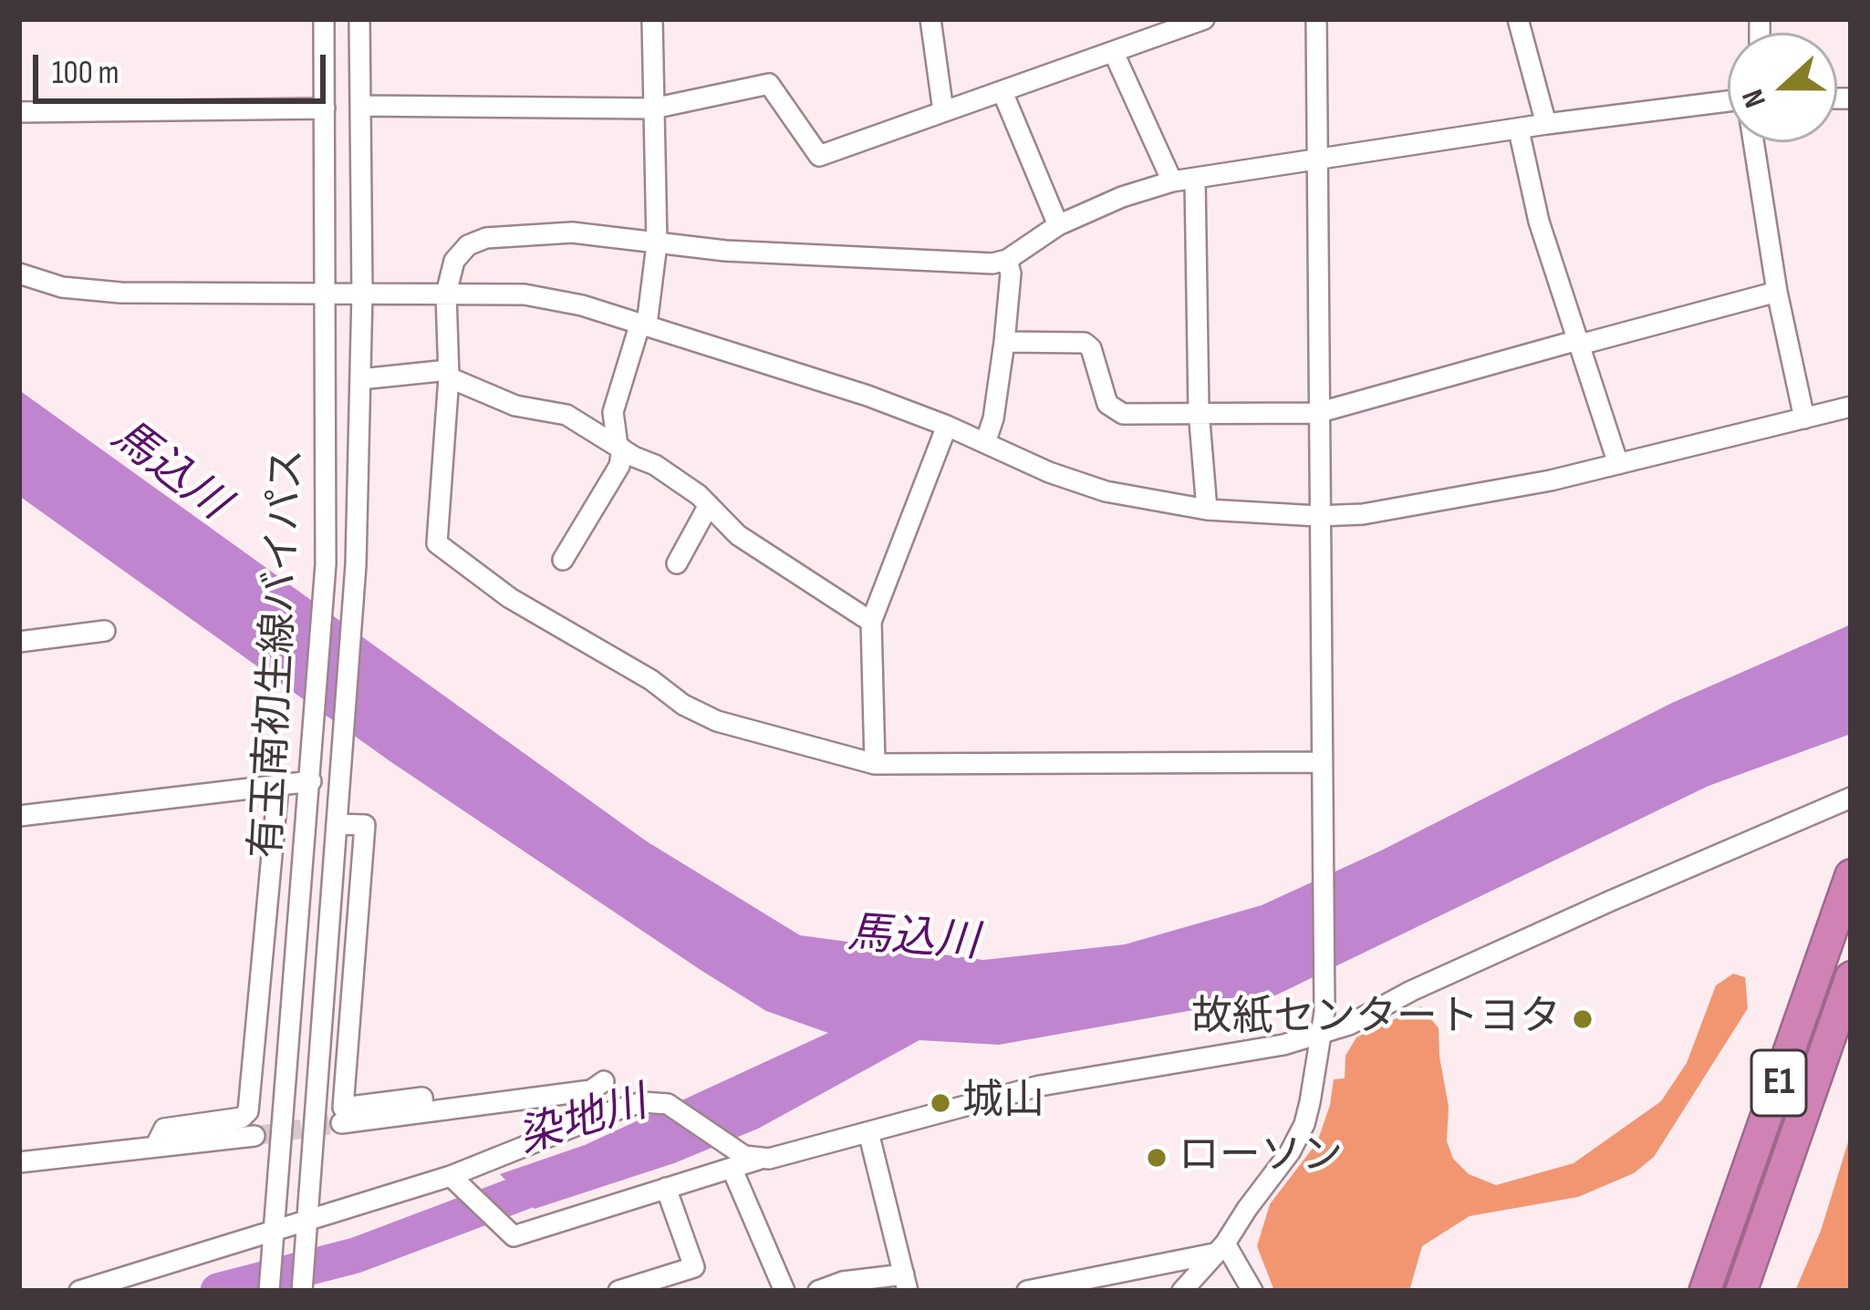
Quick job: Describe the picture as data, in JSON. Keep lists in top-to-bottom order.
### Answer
{
  "streets": {
    "highway": ["E1"],
    "street": ["有玉南初生線バイパス"]
  },
  "water": ["馬込川", "染地川"],
  "places": ["故紙センタートヨタ", "城山", "ローソン"],
  "scale_bar": "100 m",
  "north": "left"
}
